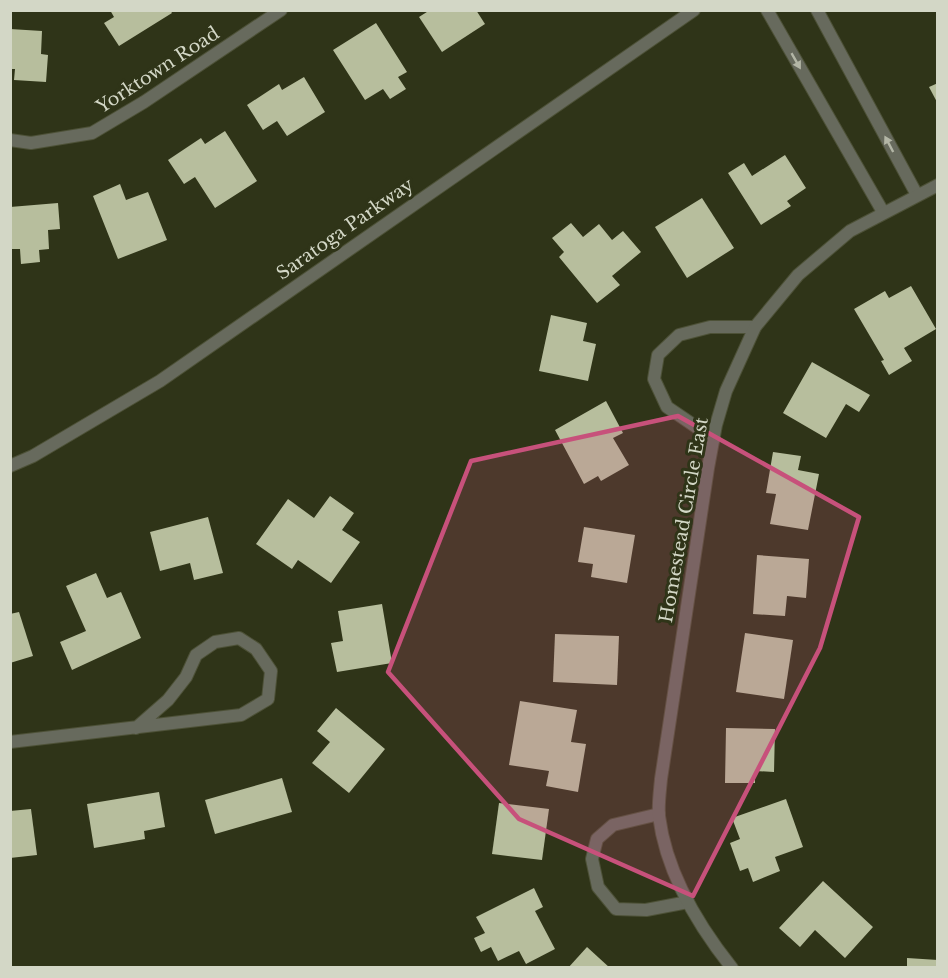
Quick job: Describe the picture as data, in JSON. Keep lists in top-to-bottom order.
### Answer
{
  "streets": {
    "street": ["Yorktown Road", "Saratoga Parkway", "Homestead Circle East"]
  }
}
